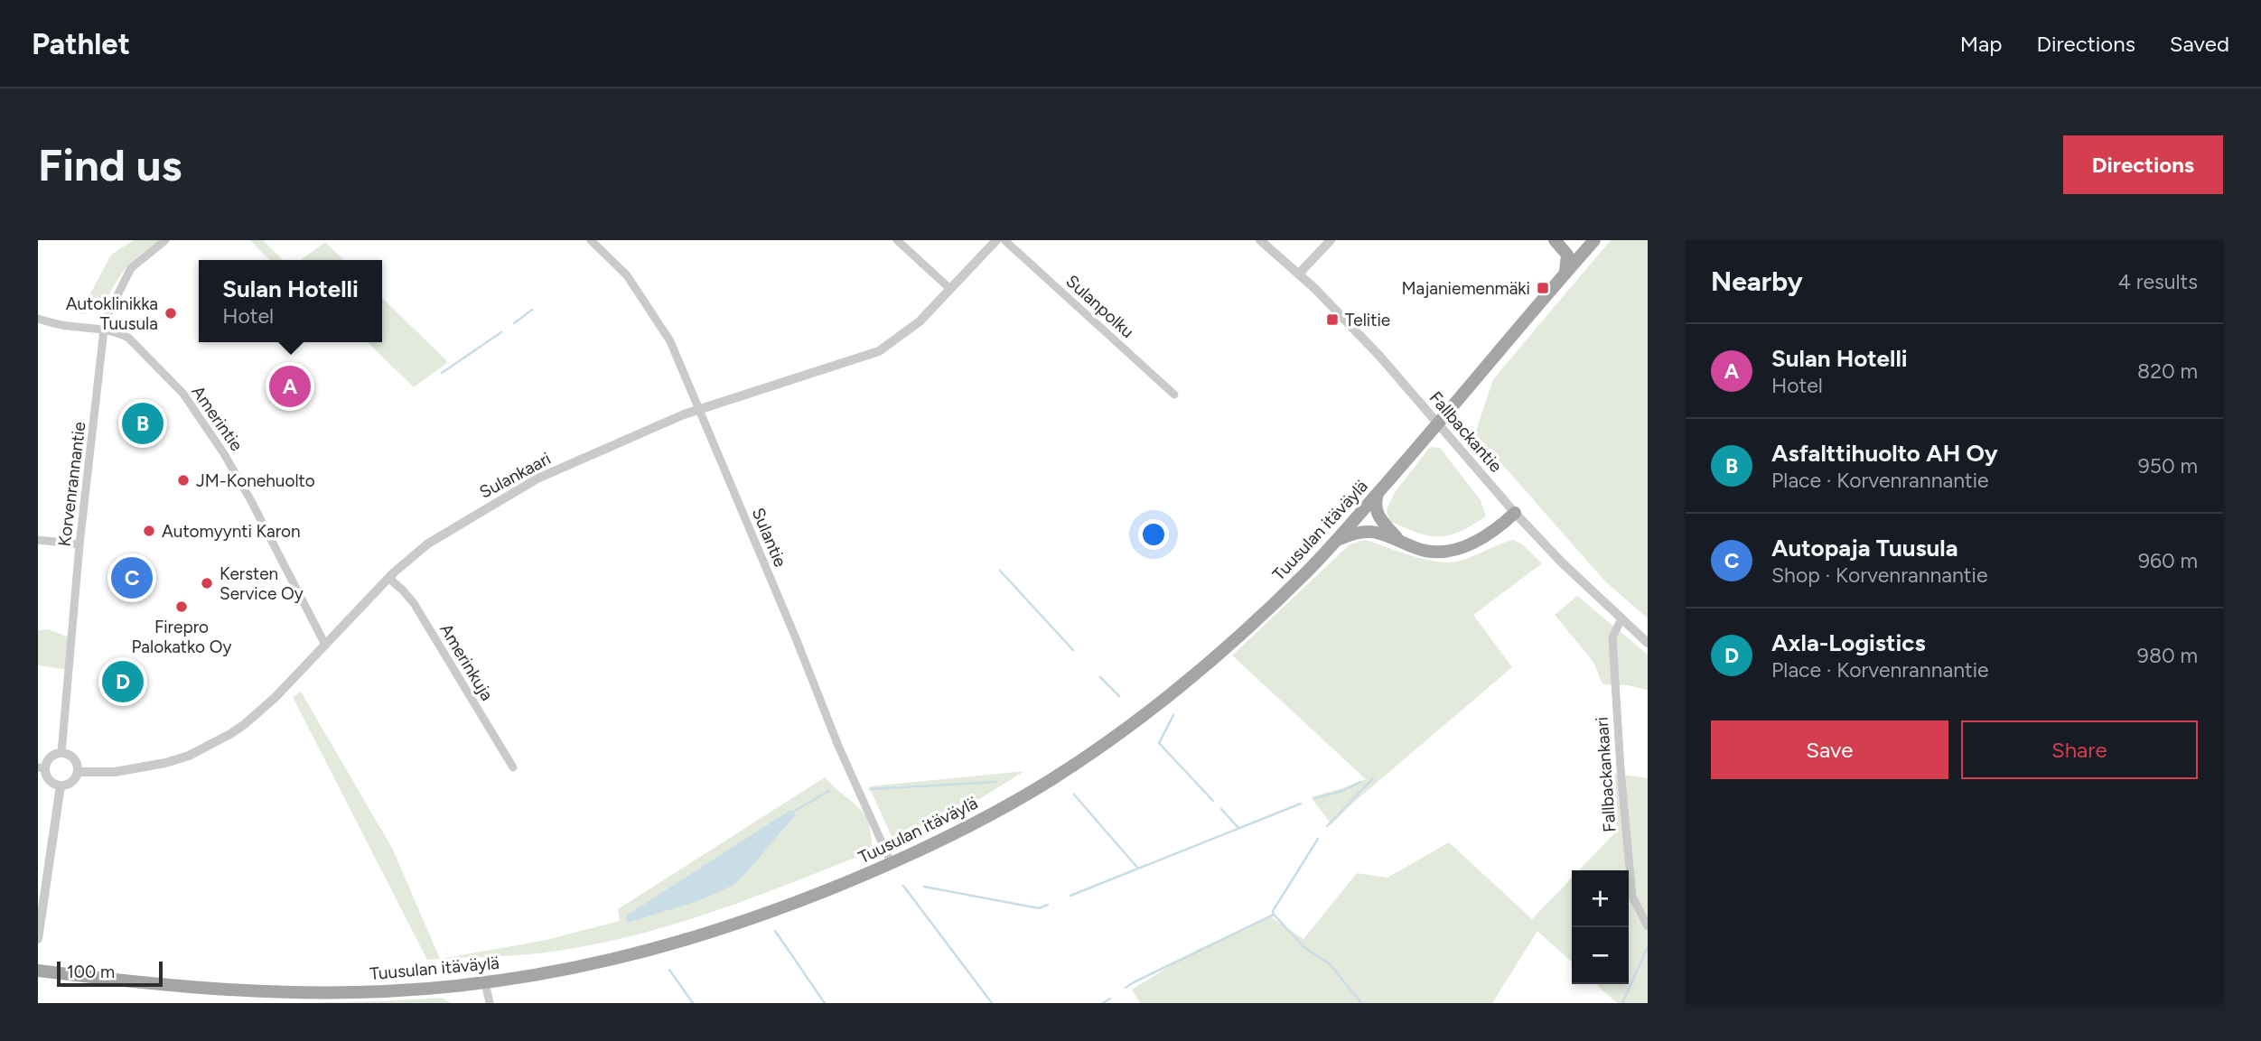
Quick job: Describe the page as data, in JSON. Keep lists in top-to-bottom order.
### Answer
{
  "streets": {
    "main road": ["Tuusulan itäväylä"],
    "street": [
      "Sulanpolku",
      "Amerintie",
      "Fallbackantie",
      "Sulankaari",
      "Korvenrannantie",
      "Sulantie",
      "Amerinkuja",
      "Fallbackankaari"
    ]
  },
  "crossings": [
    ["Amerintie", "Sulankaari"],
    ["Amerintie", "Korvenrannantie"],
    ["Fallbackantie", "Fallbackankaari"],
    ["Sulankaari", "Korvenrannantie"],
    ["Sulankaari", "Sulantie"],
    ["Sulankaari", "Amerinkuja"],
    ["Tuusulan itäväylä", "Sulantie"]
  ],
  "places": {
    "transit": ["Majaniemenmäki", "Telitie"],
    "other": [
      "Autoklinikka Tuusula",
      "JM-Konehuolto",
      "Automyynti Karon",
      "Kersten Service Oy",
      "Firepro Palokatko Oy"
    ]
  },
  "scale_bar": "100 m",
  "page": {
    "header": "Pathlet",
    "nav": ["Map", "Directions", "Saved"],
    "buttons": [
      "Directions",
      ["Save", "Share"]
    ],
    "title": "Find us",
    "heading": ["Nearby", "4 results"],
    "popup": ["Sulan Hotelli", "Hotel"],
    "list": [
      {
        "mark": "A",
        "name": "Sulan Hotelli",
        "note": "Hotel",
        "value": "820 m"
      },
      {
        "mark": "B",
        "name": "Asfalttihuolto AH Oy",
        "note": "Place · Korvenrannantie",
        "value": "950 m"
      },
      {
        "mark": "C",
        "name": "Autopaja Tuusula",
        "note": "Shop · Korvenrannantie",
        "value": "960 m"
      },
      {
        "mark": "D",
        "name": "Axla-Logistics",
        "note": "Place · Korvenrannantie",
        "value": "980 m"
      }
    ],
    "pins": [
      "A",
      "B",
      "C",
      "D"
    ],
    "map_buttons": ["+", "−"],
    "scale": "100 m"
  }
}
